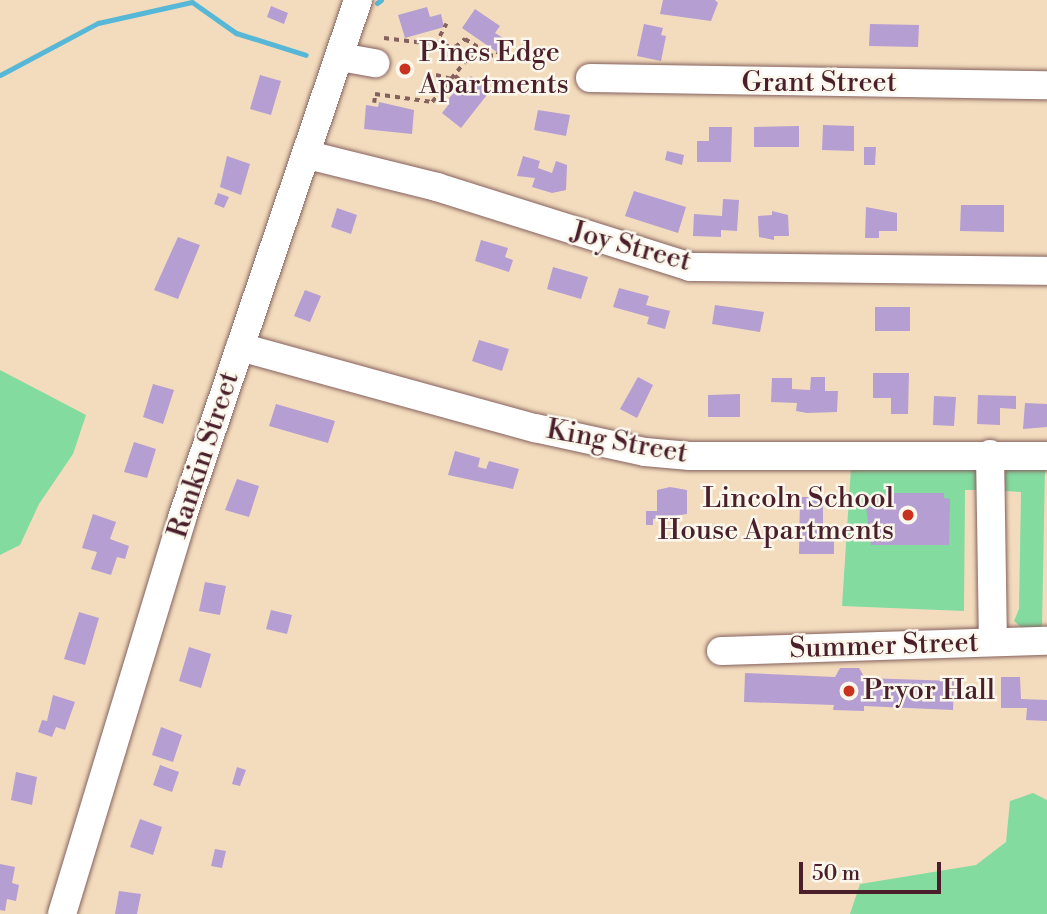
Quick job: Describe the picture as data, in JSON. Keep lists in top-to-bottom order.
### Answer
{
  "streets": {
    "street": [
      "Grant Street",
      "Joy Street",
      "King Street",
      "Rankin Street",
      "Summer Street"
    ]
  },
  "crossings": [
    ["Joy Street", "Rankin Street"],
    ["King Street", "Rankin Street"]
  ],
  "places": ["Pines Edge Apartments", "Lincoln School House Apartments", "Pryor Hall"],
  "scale_bar": "50 m"
}
